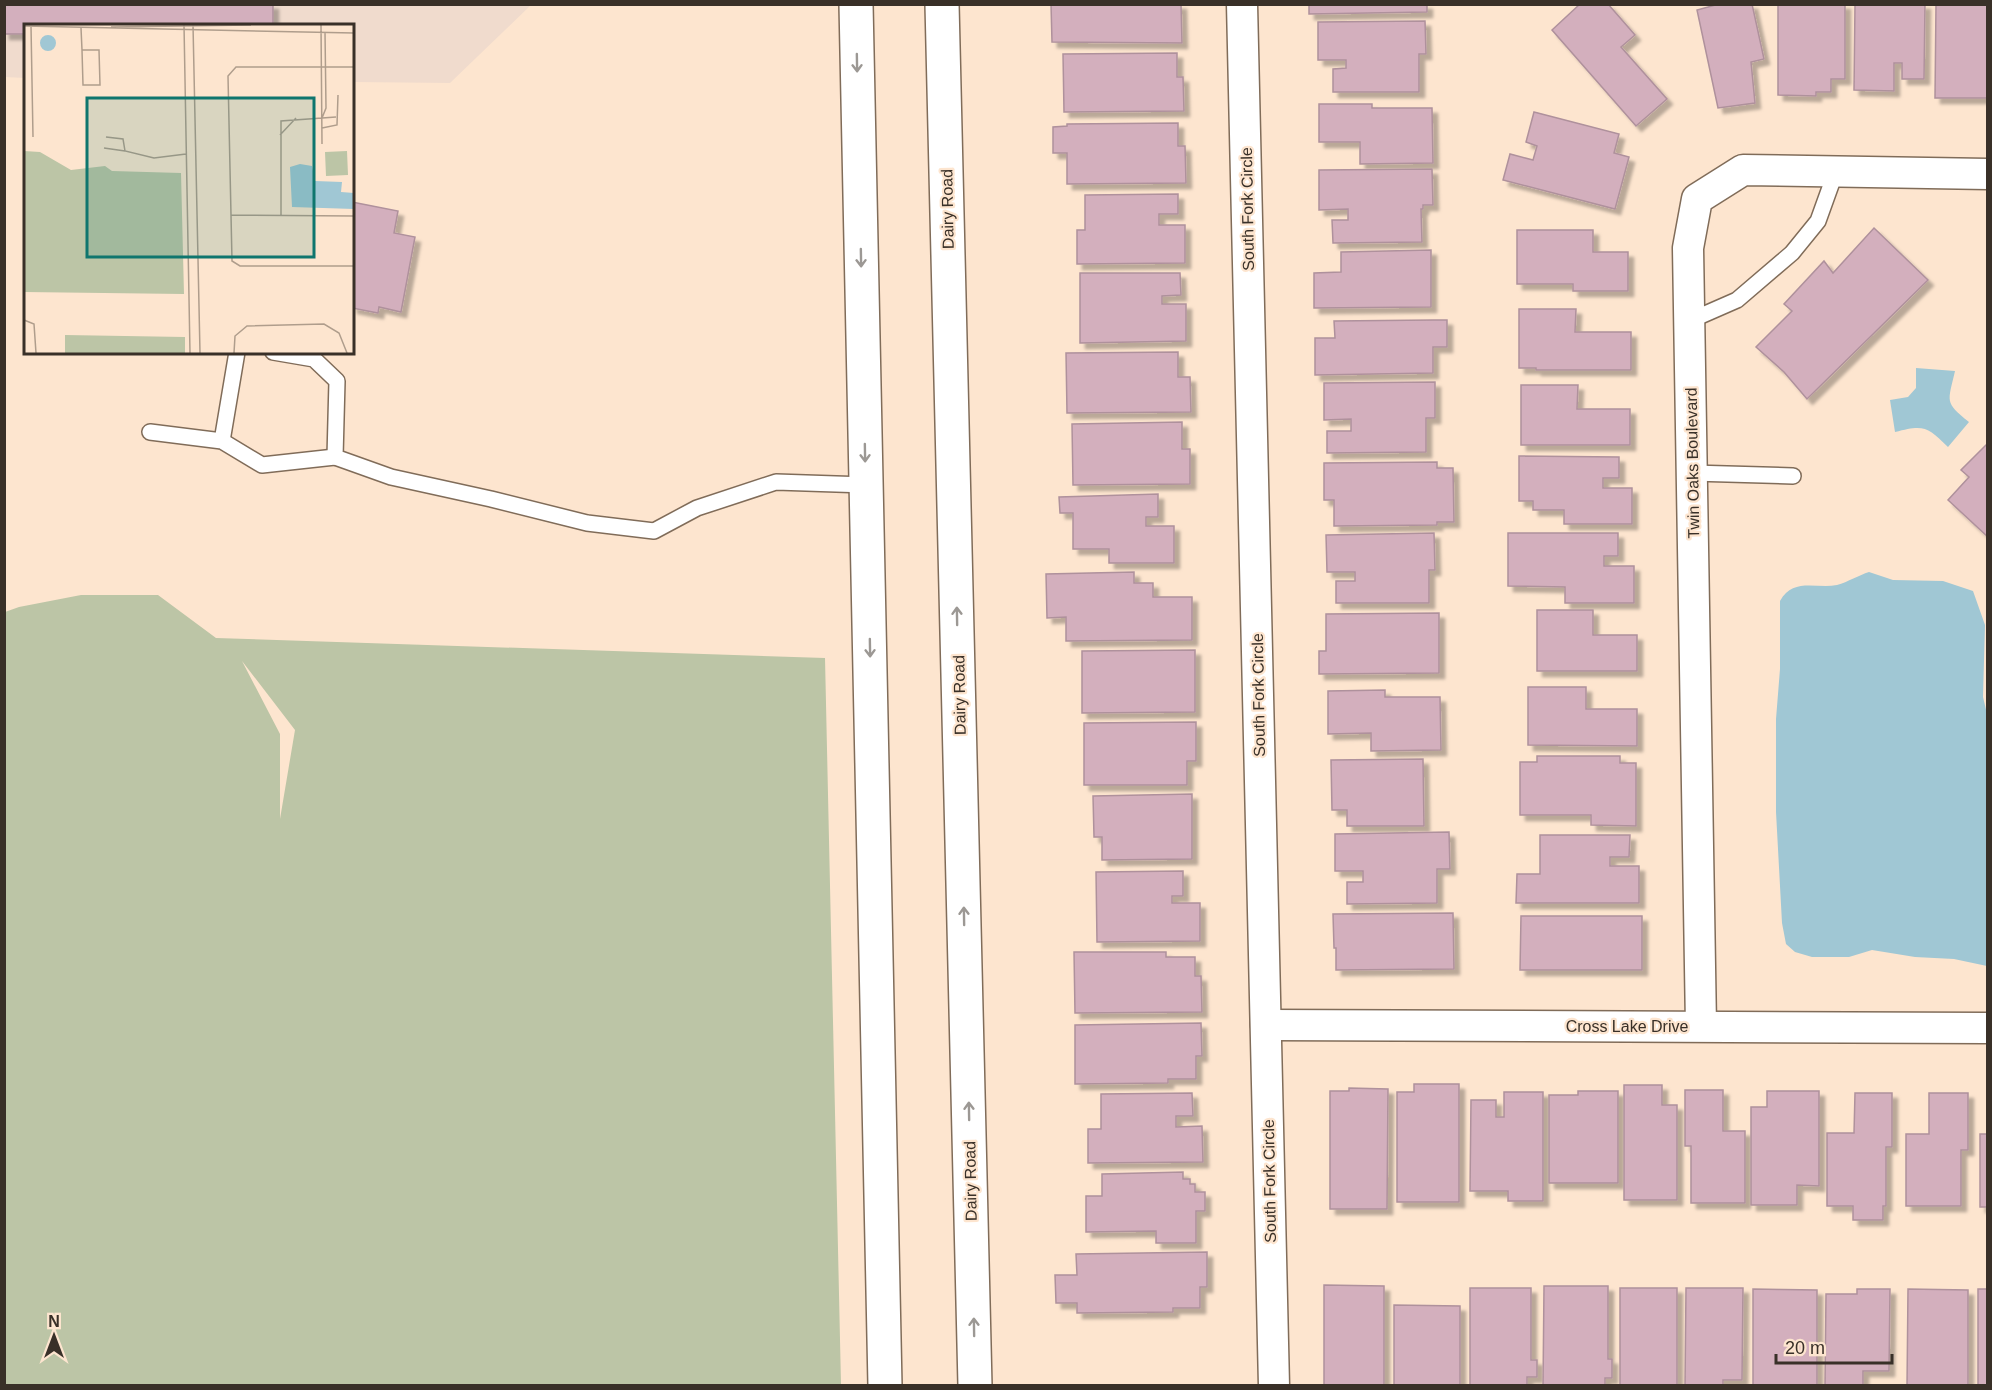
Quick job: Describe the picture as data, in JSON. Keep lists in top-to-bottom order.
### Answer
{
  "streets": {
    "street": [
      "Dairy Road",
      "South Fork Circle",
      "Twin Oaks Boulevard",
      "Cross Lake Drive"
    ]
  },
  "crossings": [
    ["South Fork Circle", "Cross Lake Drive"],
    ["Twin Oaks Boulevard", "Cross Lake Drive"]
  ],
  "scale_bar": "20 m",
  "north": "top"
}
